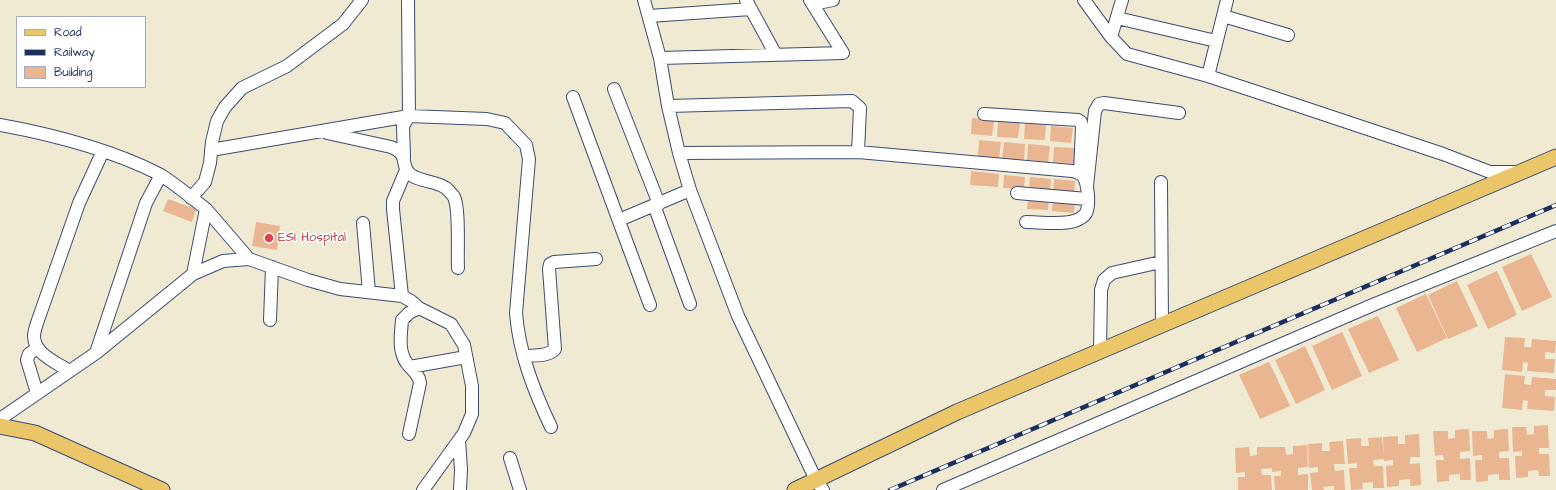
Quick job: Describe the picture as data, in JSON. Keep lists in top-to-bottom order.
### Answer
{
  "places": ["ESI Hospital"],
  "legend": ["Road", "Railway", "Building"]
}
